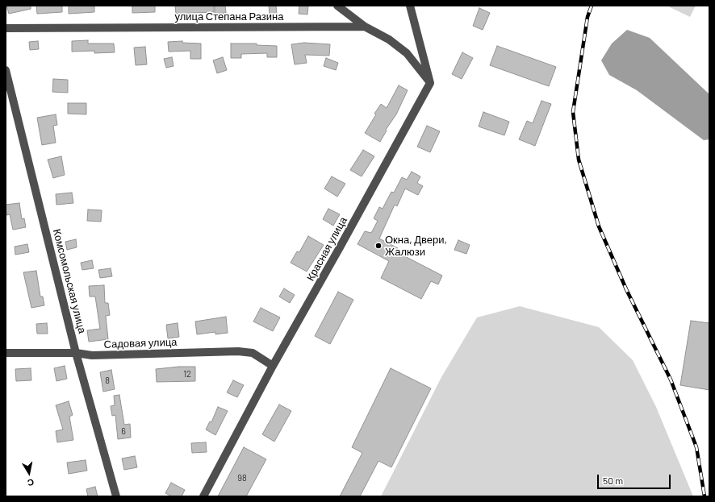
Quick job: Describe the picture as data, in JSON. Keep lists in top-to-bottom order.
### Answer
{
  "streets": {
    "street": [
      "улица Степана Разина",
      "Красная улица",
      "Комсомольская улица",
      "Садовая улица"
    ]
  },
  "crossings": [
    ["улица Степана Разина", "Красная улица"],
    ["Красная улица", "Садовая улица"],
    ["Комсомольская улица", "Садовая улица"]
  ],
  "places": ["Окна, Двери, Жалюзи"],
  "house_numbers": [
    "12",
    "8",
    "6",
    "98"
  ],
  "scale_bar": "50 m",
  "north": "bottom"
}
